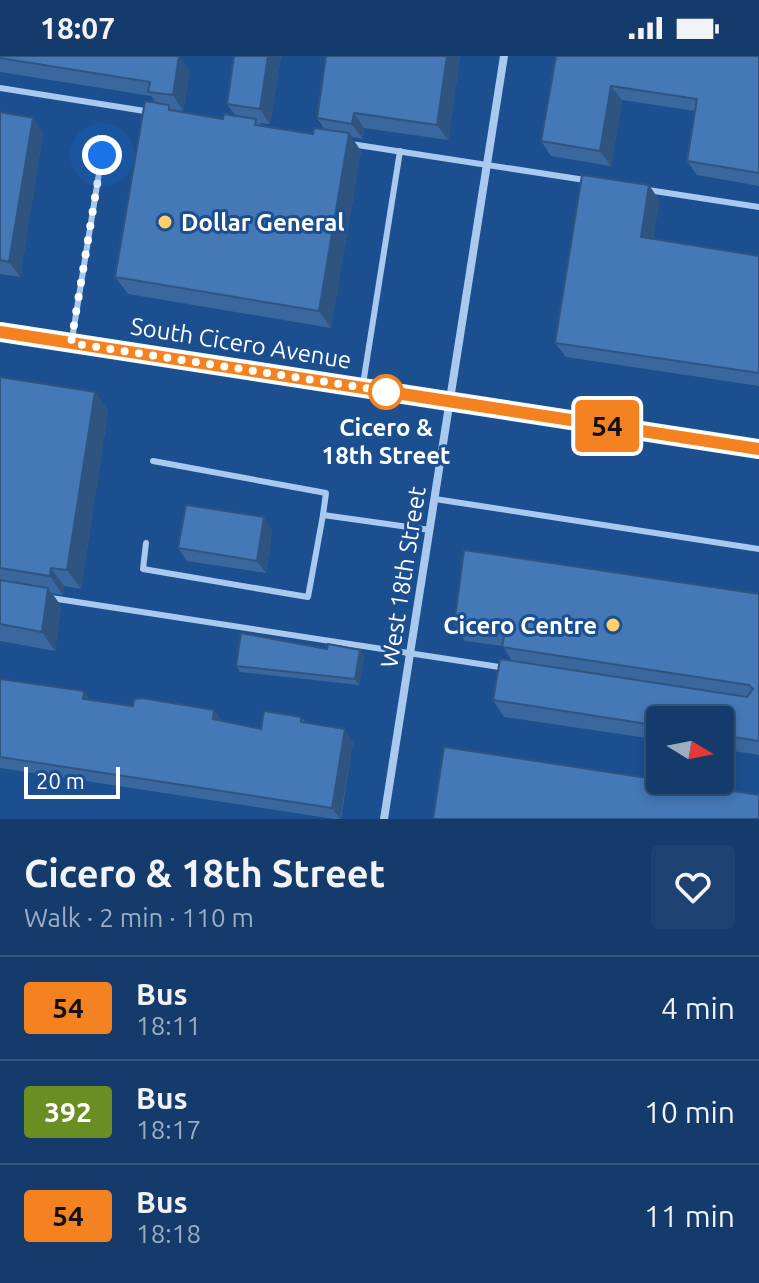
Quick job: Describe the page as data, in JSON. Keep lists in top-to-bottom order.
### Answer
{
  "streets": {
    "main road": ["South Cicero Avenue"],
    "street": ["West 18th Street"]
  },
  "crossings": [
    ["South Cicero Avenue", "West 18th Street"]
  ],
  "places": ["Dollar General", "Cicero & 18th Street", "Cicero Centre"],
  "lines": ["bus line 54"],
  "scale_bar": "20 m",
  "north": "right",
  "page": {
    "status": "18:07",
    "on_map": "54",
    "scale": "20 m",
    "heading": ["Cicero & 18th Street", "Walk · 2 min · 110 m"],
    "list": [
      {
        "mark": "54",
        "name": "Bus",
        "note": "18:11",
        "value": "4 min"
      },
      {
        "mark": "392",
        "name": "Bus",
        "note": "18:17",
        "value": "10 min"
      },
      {
        "mark": "54",
        "name": "Bus",
        "note": "18:18",
        "value": "11 min"
      }
    ]
  }
}
